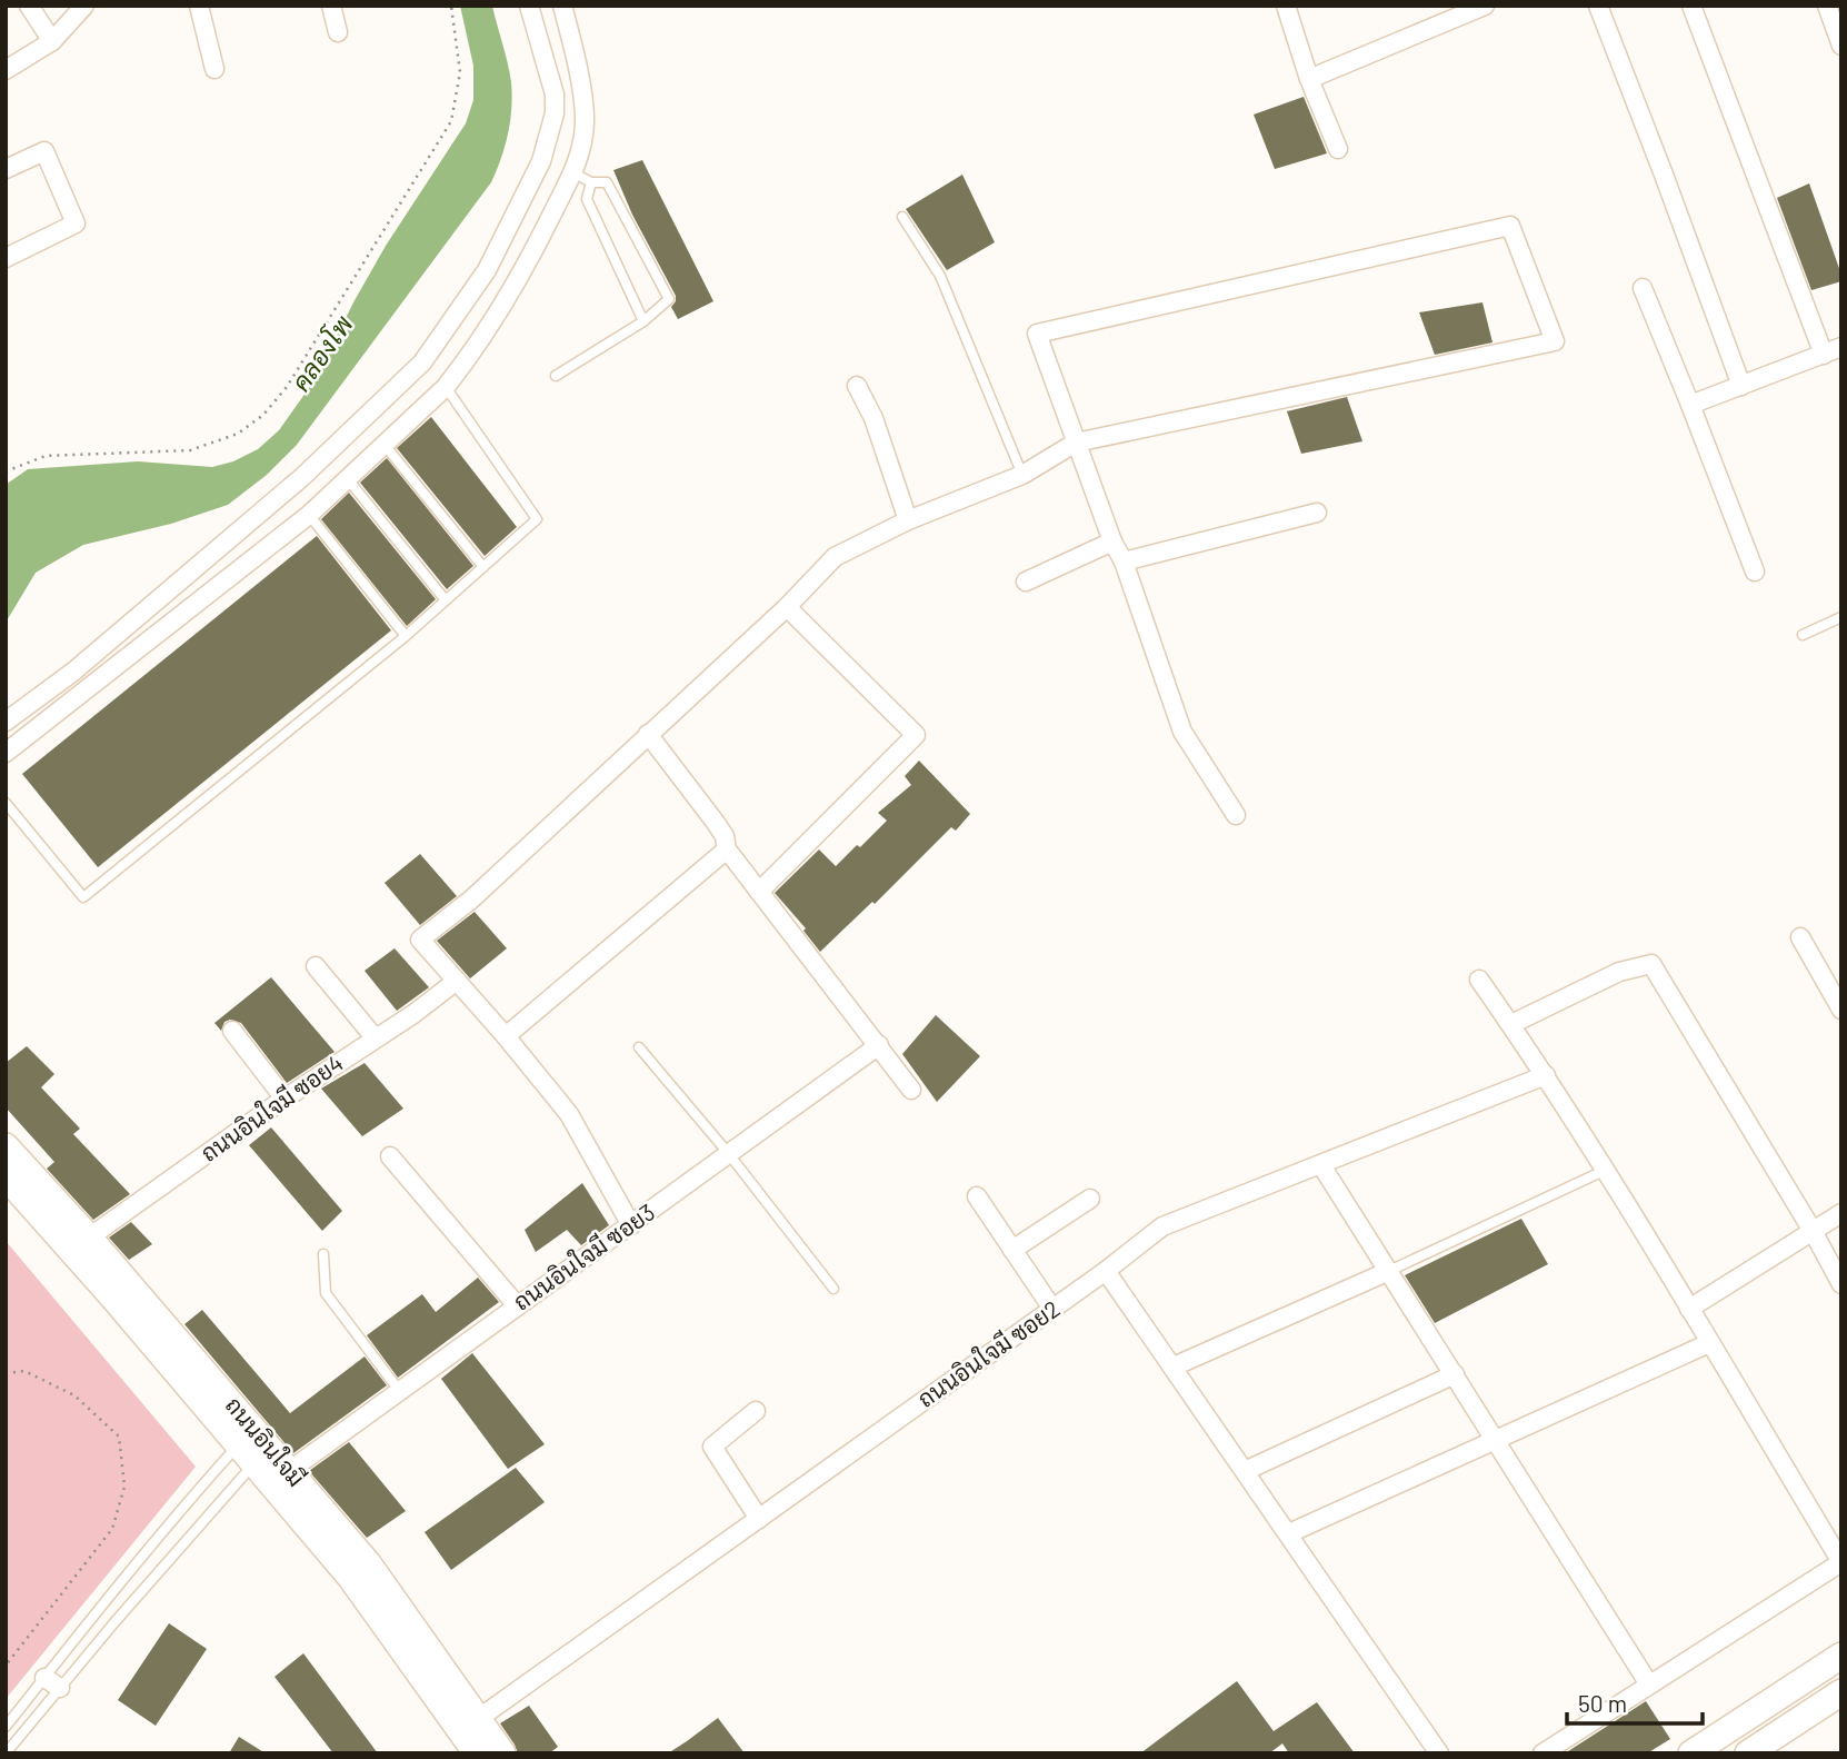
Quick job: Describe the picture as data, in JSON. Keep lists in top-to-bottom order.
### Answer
{
  "streets": {
    "main road": ["ถนนอินใจมี"],
    "street": ["ถนนอินใจมี ซอย4", "ถนนอินใจมี ซอย3", "ถนนอินใจมี ซอย2"]
  },
  "crossings": [
    ["ถนนอินใจมี ซอย4", "ถนนอินใจมี"],
    ["ถนนอินใจมี ซอย3", "ถนนอินใจมี"],
    ["ถนนอินใจมี ซอย2", "ถนนอินใจมี"]
  ],
  "water": ["คลองโพ"],
  "scale_bar": "50 m"
}
